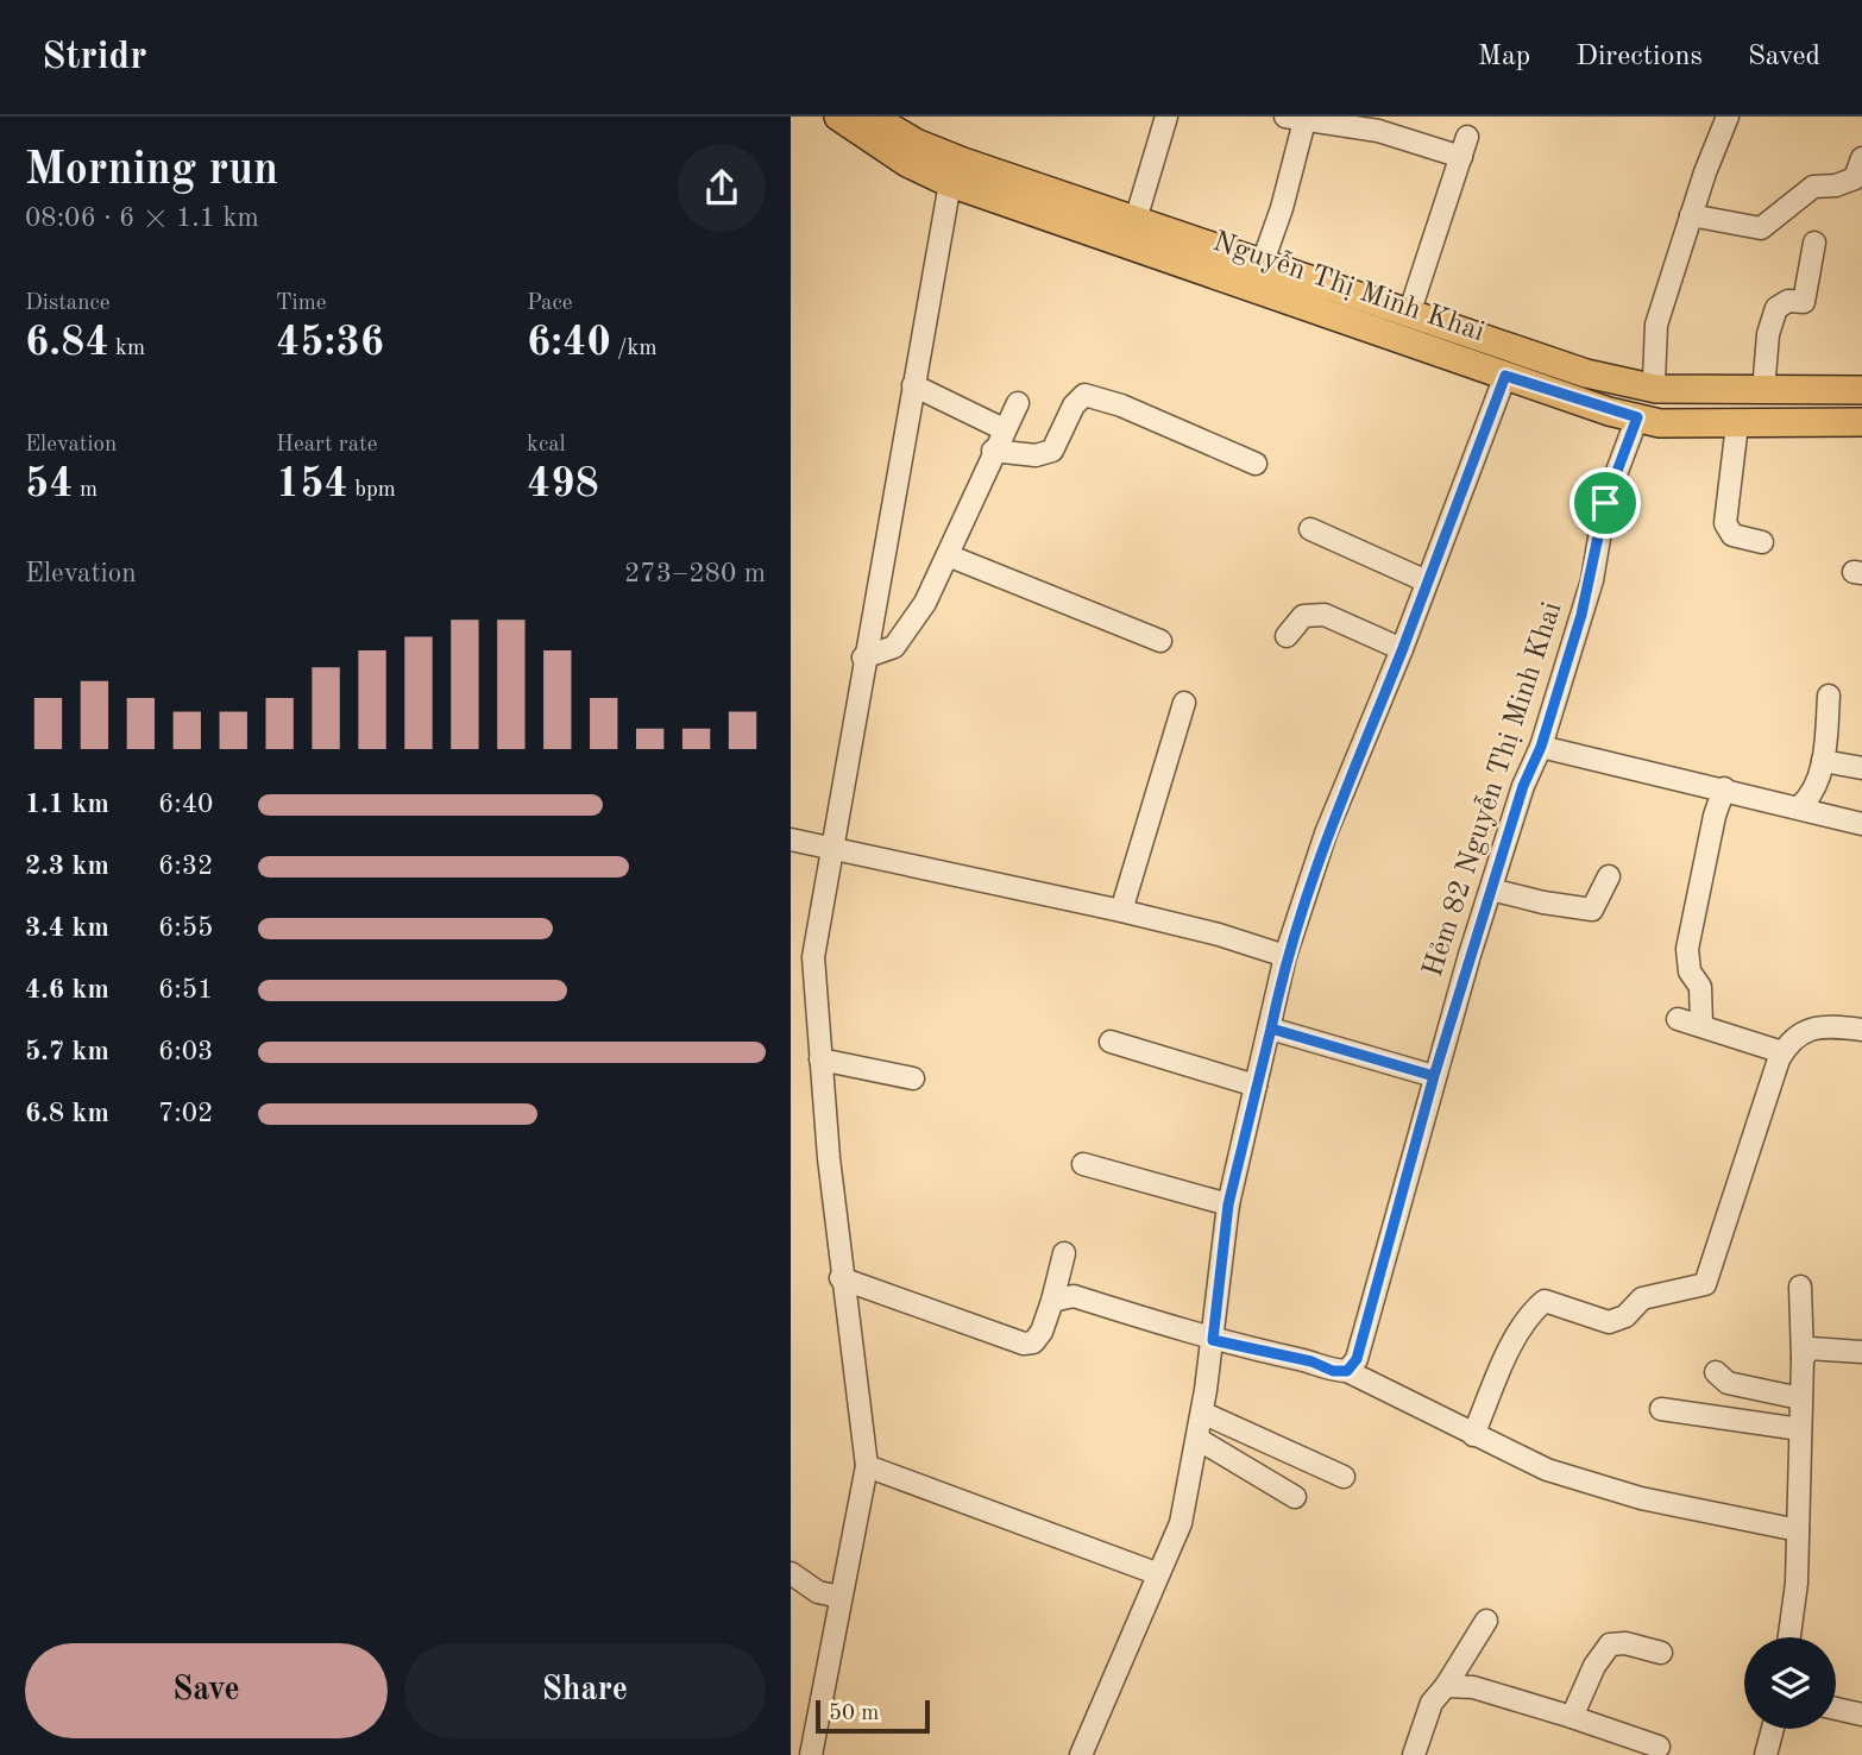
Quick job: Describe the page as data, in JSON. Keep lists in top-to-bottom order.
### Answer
{
  "streets": {
    "main road": ["Nguyễn Thị Minh Khai"],
    "street": ["Hẻm 82 Nguyễn Thị Minh Khai"]
  },
  "crossings": [
    ["Nguyễn Thị Minh Khai", "Hẻm 82 Nguyễn Thị Minh Khai"]
  ],
  "scale_bar": "50 m",
  "page": {
    "header": "Stridr",
    "nav": ["Map", "Directions", "Saved"],
    "heading": ["Morning run", "08:06 · 6 × 1.1 km"],
    "stats": [
      ["Distance", "6.84 km"],
      ["Time", "45:36"],
      ["Pace", "6:40 /km"],
      ["Elevation", "54 m"],
      ["Heart rate", "154 bpm"],
      ["kcal", "498"]
    ],
    "chart": ["Elevation", "273–280 m"],
    "list": [
      {
        "name": "1.1 km",
        "note": "6:40"
      },
      {
        "name": "2.3 km",
        "note": "6:32"
      },
      {
        "name": "3.4 km",
        "note": "6:55"
      },
      {
        "name": "4.6 km",
        "note": "6:51"
      },
      {
        "name": "5.7 km",
        "note": "6:03"
      },
      {
        "name": "6.8 km",
        "note": "7:02"
      }
    ],
    "buttons": ["Save", "Share"],
    "scale": "50 m"
  }
}
